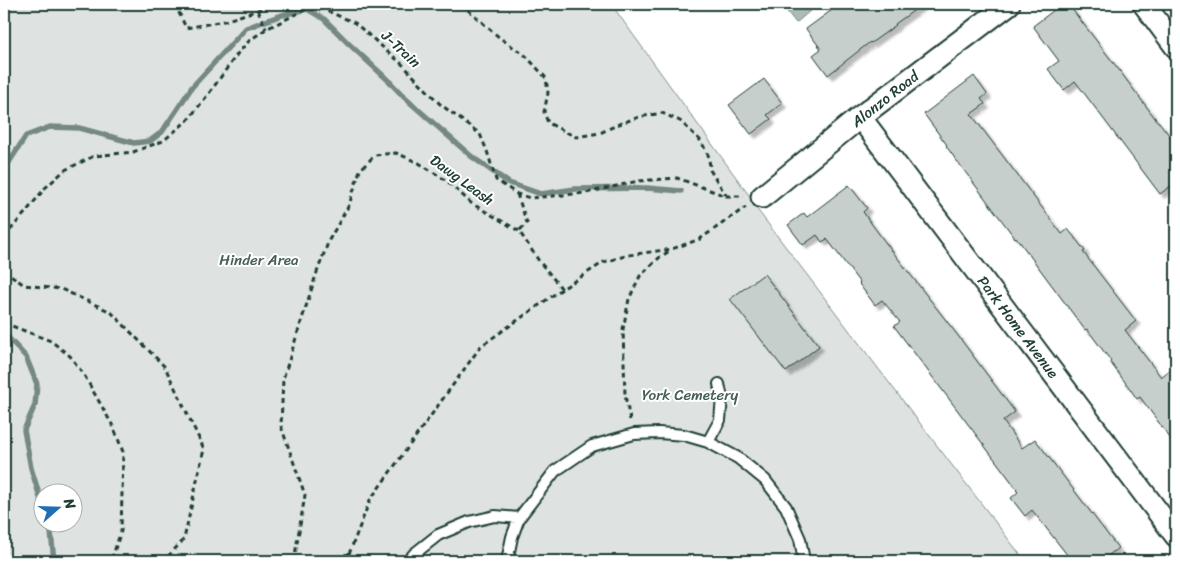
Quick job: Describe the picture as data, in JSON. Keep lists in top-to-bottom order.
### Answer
{
  "streets": {
    "street": ["Alonzo Road", "Park Home Avenue"],
    "path": ["J-Train", "Dawg Leash"]
  },
  "crossings": [
    ["Alonzo Road", "Park Home Avenue"]
  ],
  "parks": ["Hinder Area", "York Cemetery"],
  "north": "right"
}
